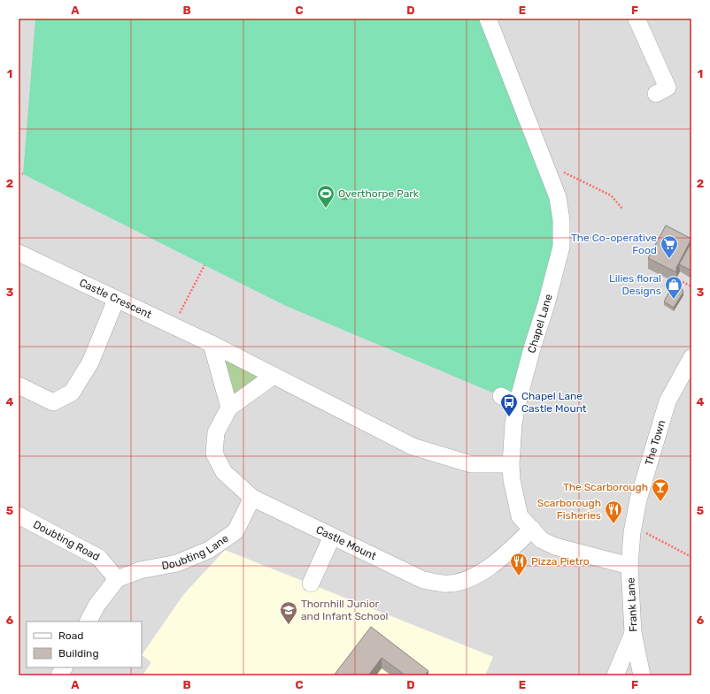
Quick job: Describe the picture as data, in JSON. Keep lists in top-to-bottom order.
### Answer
{
  "streets": {
    "street": [
      "Castle Crescent",
      "Chapel Lane",
      "The Town",
      "Doubting Road",
      "Castle Mount",
      "Doubting Lane",
      "Frank Lane"
    ]
  },
  "crossings": [
    ["Chapel Lane", "Castle Mount"],
    ["Chapel Lane", "Frank Lane"],
    ["The Town", "Frank Lane"],
    ["Doubting Road", "Doubting Lane"],
    ["Castle Mount", "Doubting Lane"]
  ],
  "places": {
    "sports": ["Overthorpe Park"],
    "supermarket": ["The Co-operative Food"],
    "shop": ["Lilies floral Designs"],
    "bus stop": ["Chapel Lane Castle Mount"],
    "bar": ["The Scarborough"],
    "restaurant": ["Scarborough Fisheries", "Pizza Pietro"],
    "school or university": ["Thornhill Junior and Infant School"]
  },
  "legend": ["Road", "Building"],
  "grid": {
    "columns": [
      "A",
      "B",
      "C",
      "D",
      "E",
      "F"
    ],
    "rows": [
      "1",
      "2",
      "3",
      "4",
      "5",
      "6"
    ]
  }
}
